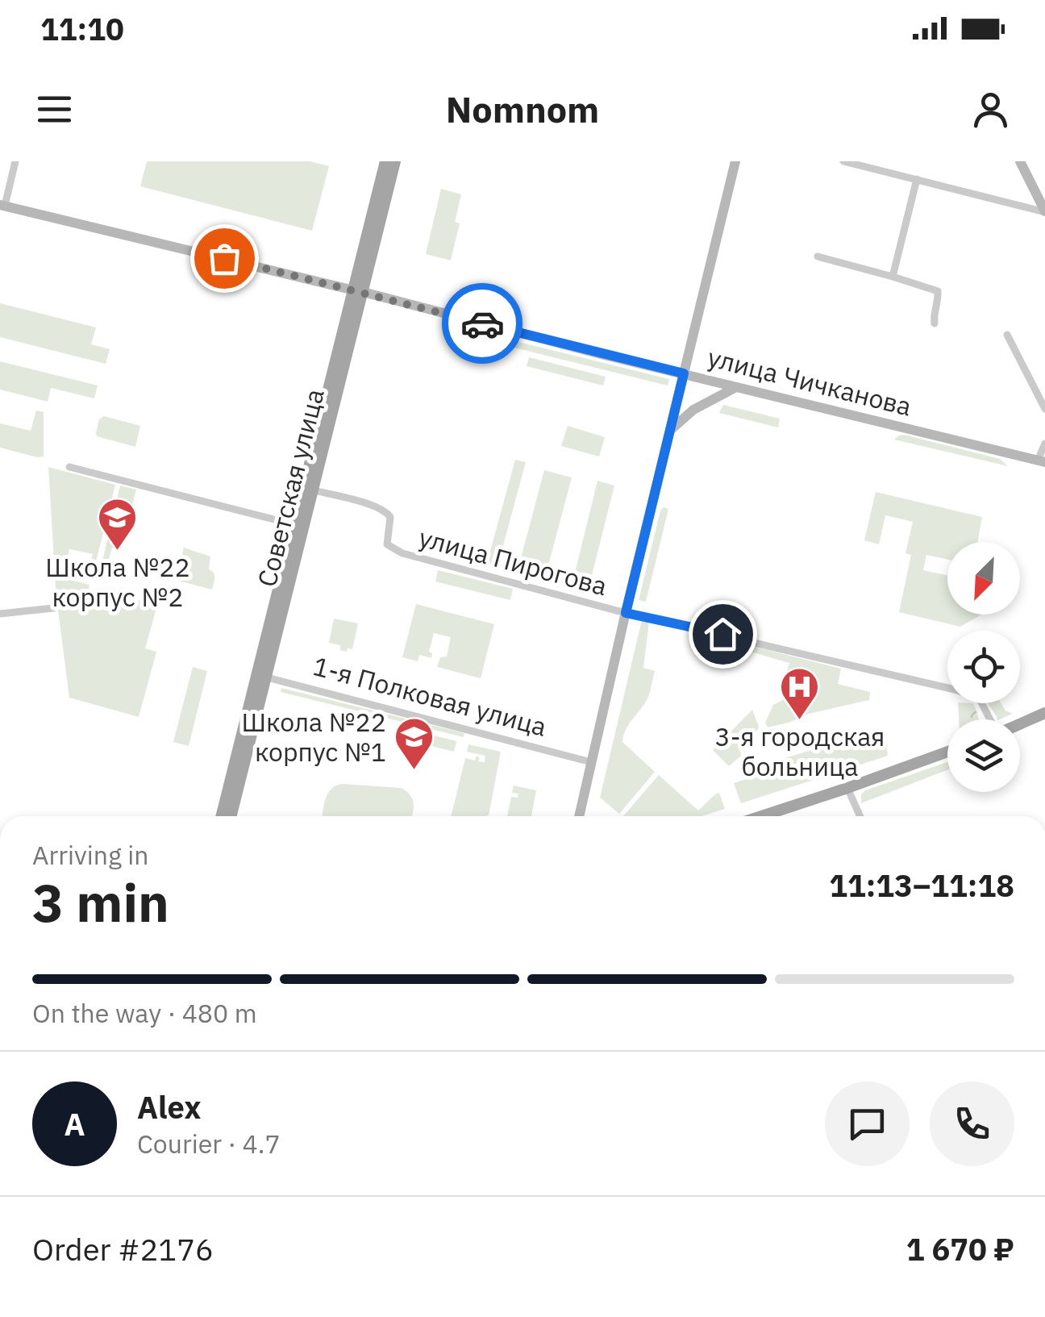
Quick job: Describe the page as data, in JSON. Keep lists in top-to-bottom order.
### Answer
{
  "streets": {
    "main road": ["улица Чичканова", "Советская улица"],
    "street": ["улица Пирогова", "1-я Полковая улица"]
  },
  "crossings": [
    ["улица Чичканова", "Советская улица"],
    ["Советская улица", "улица Пирогова"],
    ["Советская улица", "1-я Полковая улица"]
  ],
  "places": {
    "school or university": ["Школа №22 корпус №2", "Школа №22 корпус №1"],
    "hospital": ["3-я городская больница"]
  },
  "north": "bottom left",
  "page": {
    "status": "11:10",
    "header": "Nomnom",
    "heading": ["3 min", "Arriving in", "11:13–11:18"],
    "panel": [
      "Alex",
      "Courier · 4.7",
      "Order #2176",
      "1 670 ₽"
    ],
    "bar": "On the way · 480 m",
    "round": "A"
  }
}
